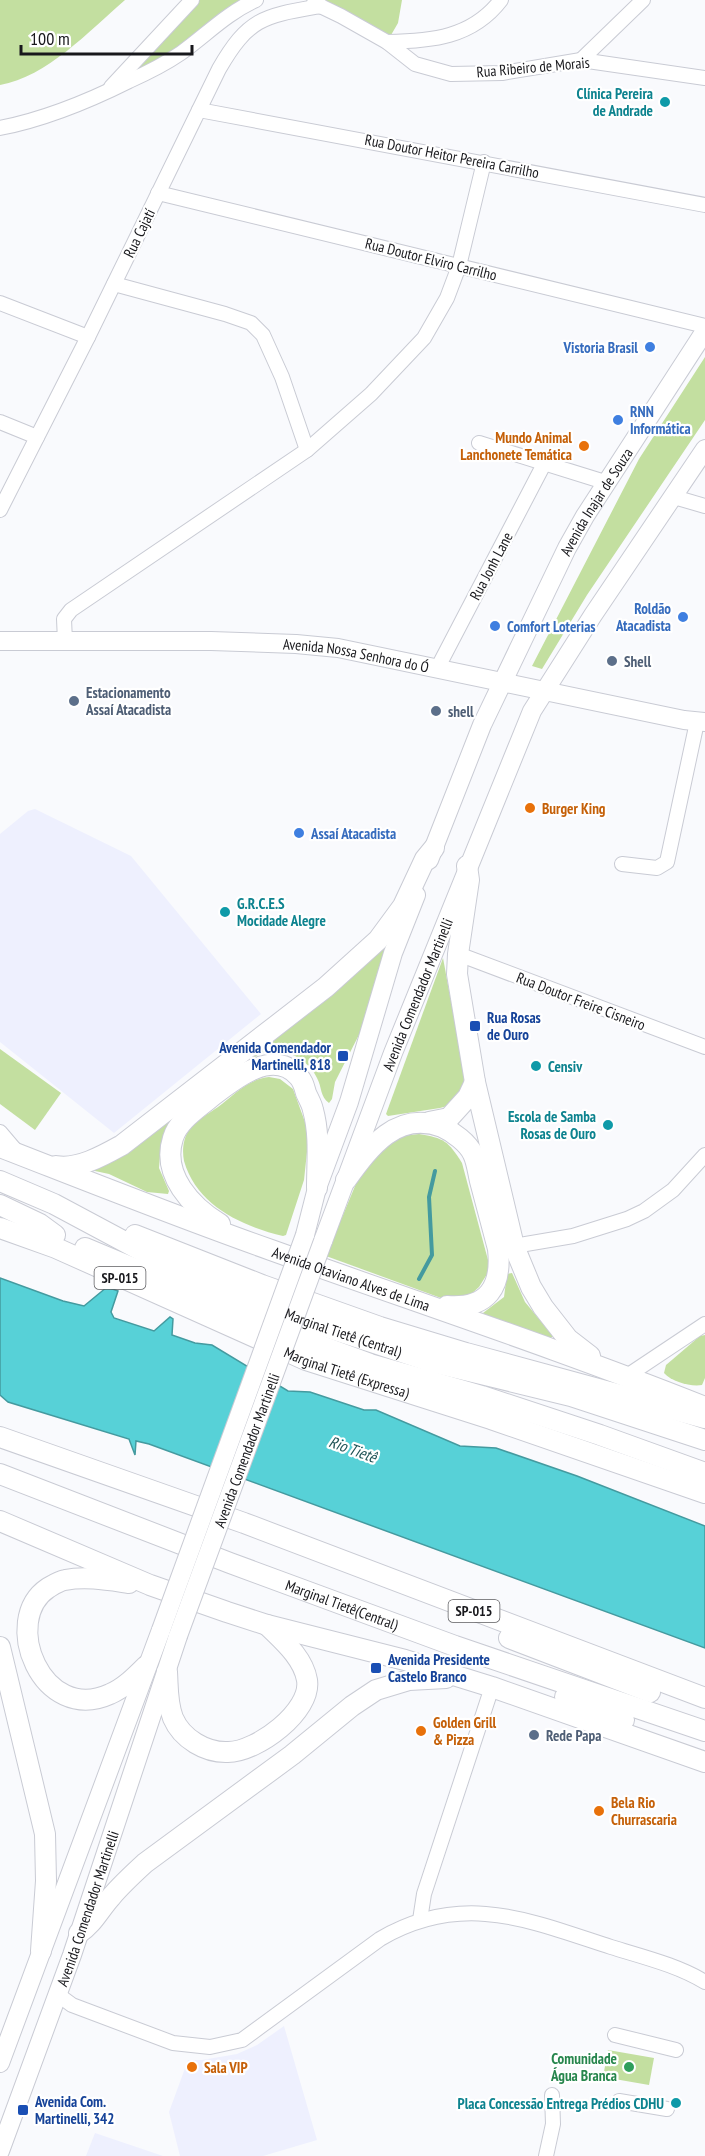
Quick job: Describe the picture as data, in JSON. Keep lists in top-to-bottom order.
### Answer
{
  "streets": {
    "highway": [
      "SP-015",
      "Avenida Otaviano Alves de Lima",
      "Marginal Tietê (Central)",
      "Marginal Tietê (Expressa)",
      "Marginal Tietê(Central)"
    ],
    "main road": ["Avenida Inajar de Souza", "Avenida Nossa Senhora do Ó", "Avenida Comendador Martinelli"],
    "street": [
      "Rua Ribeiro de Morais",
      "Rua Doutor Heitor Pereira Carrilho",
      "Rua Cajatí",
      "Rua Doutor Elviro Carrilho",
      "Rua Jonh Lane",
      "Rua Doutor Freire Cisneiro"
    ]
  },
  "crossings": [
    ["Rua Ribeiro de Morais", "Rua Cajatí"],
    ["Rua Doutor Heitor Pereira Carrilho", "Rua Cajatí"],
    ["Rua Cajatí", "Rua Doutor Elviro Carrilho"],
    ["Avenida Inajar de Souza", "Avenida Nossa Senhora do Ó"],
    ["Avenida Inajar de Souza", "Avenida Comendador Martinelli"],
    ["Rua Jonh Lane", "Avenida Nossa Senhora do Ó"],
    ["Avenida Nossa Senhora do Ó", "Avenida Comendador Martinelli"],
    ["SP-015", "Marginal Tietê (Central)"]
  ],
  "water": ["Rio Tietê"],
  "places": {
    "other": [
      "Clínica Pereira de Andrade",
      "Vistoria Brasil",
      "RNN Informática",
      "Mundo Animal Lanchonete Temática",
      "Roldão Atacadista",
      "Comfort Loterias",
      "Shell",
      "Estacionamento Assaí Atacadista",
      "shell",
      "Burger King",
      "Assaí Atacadista",
      "G.R.C.E.S Mocidade Alegre",
      "Censiv",
      "Escola de Samba Rosas de Ouro",
      "Golden Grill & Pizza",
      "Rede Papa",
      "Bela Rio Churrascaria",
      "Sala VIP",
      "Comunidade Água Branca",
      "Placa Concessão Entrega Prédios CDHU"
    ],
    "transit": [
      "Rua Rosas de Ouro",
      "Avenida Comendador Martinelli, 818",
      "Avenida Presidente Castelo Branco",
      "Avenida Com. Martinelli, 342"
    ]
  },
  "scale_bar": "100 m"
}
